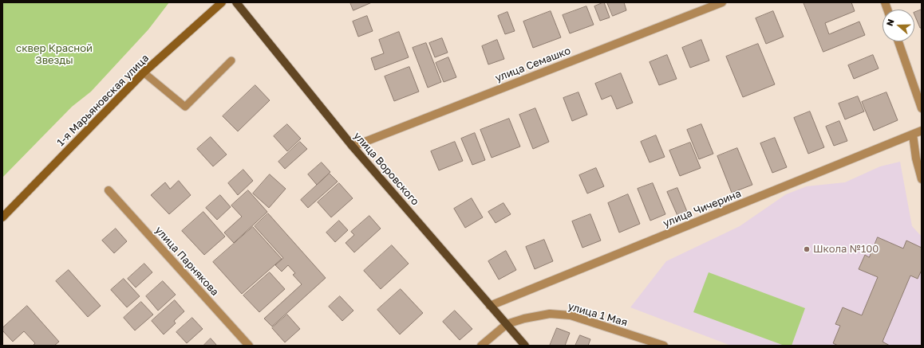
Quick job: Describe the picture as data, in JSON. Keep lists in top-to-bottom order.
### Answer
{
  "streets": {
    "main road": ["1-я Марьяновская улица", "улица Воровского"],
    "street": [
      "улица Семашко",
      "улица Чичерина",
      "улица Парнякова",
      "улица 1 Мая"
    ]
  },
  "crossings": [
    ["улица Семашко", "улица Воровского"],
    ["улица Воровского", "улица Чичерина"],
    ["улица Воровского", "улица 1 Мая"]
  ],
  "parks": ["сквер Красной Звезды"],
  "places": ["Школа №100"],
  "north": "left"
}
